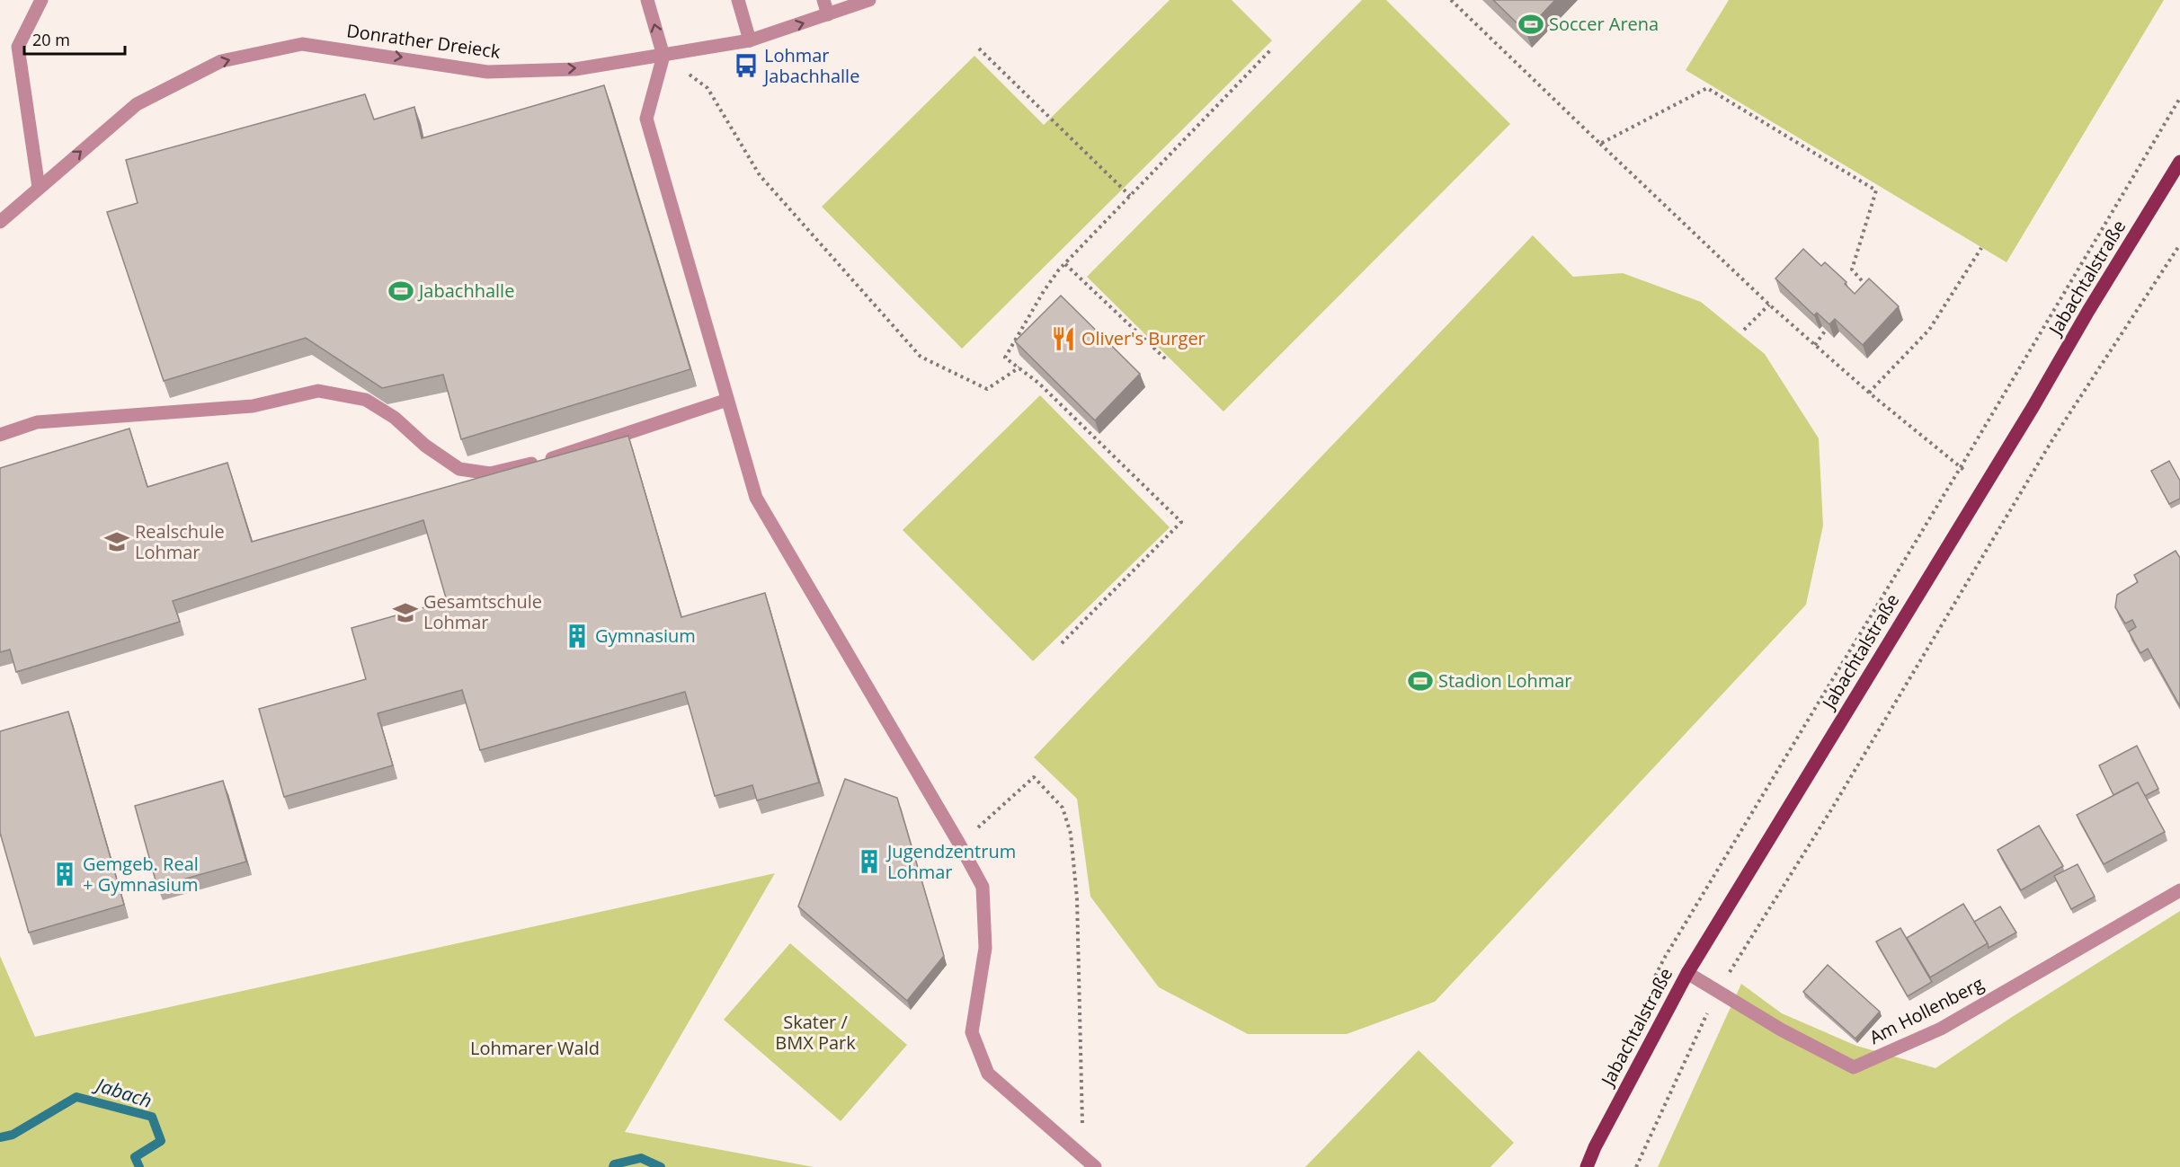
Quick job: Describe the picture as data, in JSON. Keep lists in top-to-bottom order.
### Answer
{
  "streets": {
    "main road": ["Jabachtalstraße"],
    "street": ["Donrather Dreieck", "Am Hollenberg"]
  },
  "crossings": [
    ["Jabachtalstraße", "Am Hollenberg"]
  ],
  "one_way": ["Donrather Dreieck"],
  "water": ["Jabach"],
  "parks": ["Skater / BMX Park", "Lohmarer Wald"],
  "places": {
    "sports": ["Soccer Arena", "Jabachhalle", "Stadion Lohmar"],
    "bus stop": ["Lohmar Jabachhalle"],
    "restaurant": ["Oliver's Burger"],
    "school or university": ["Realschule Lohmar", "Gesamtschule Lohmar"],
    "building": ["Gymnasium", "Jugendzentrum Lohmar", "Gemgeb. Real + Gymnasium"]
  },
  "scale_bar": "20 m"
}
